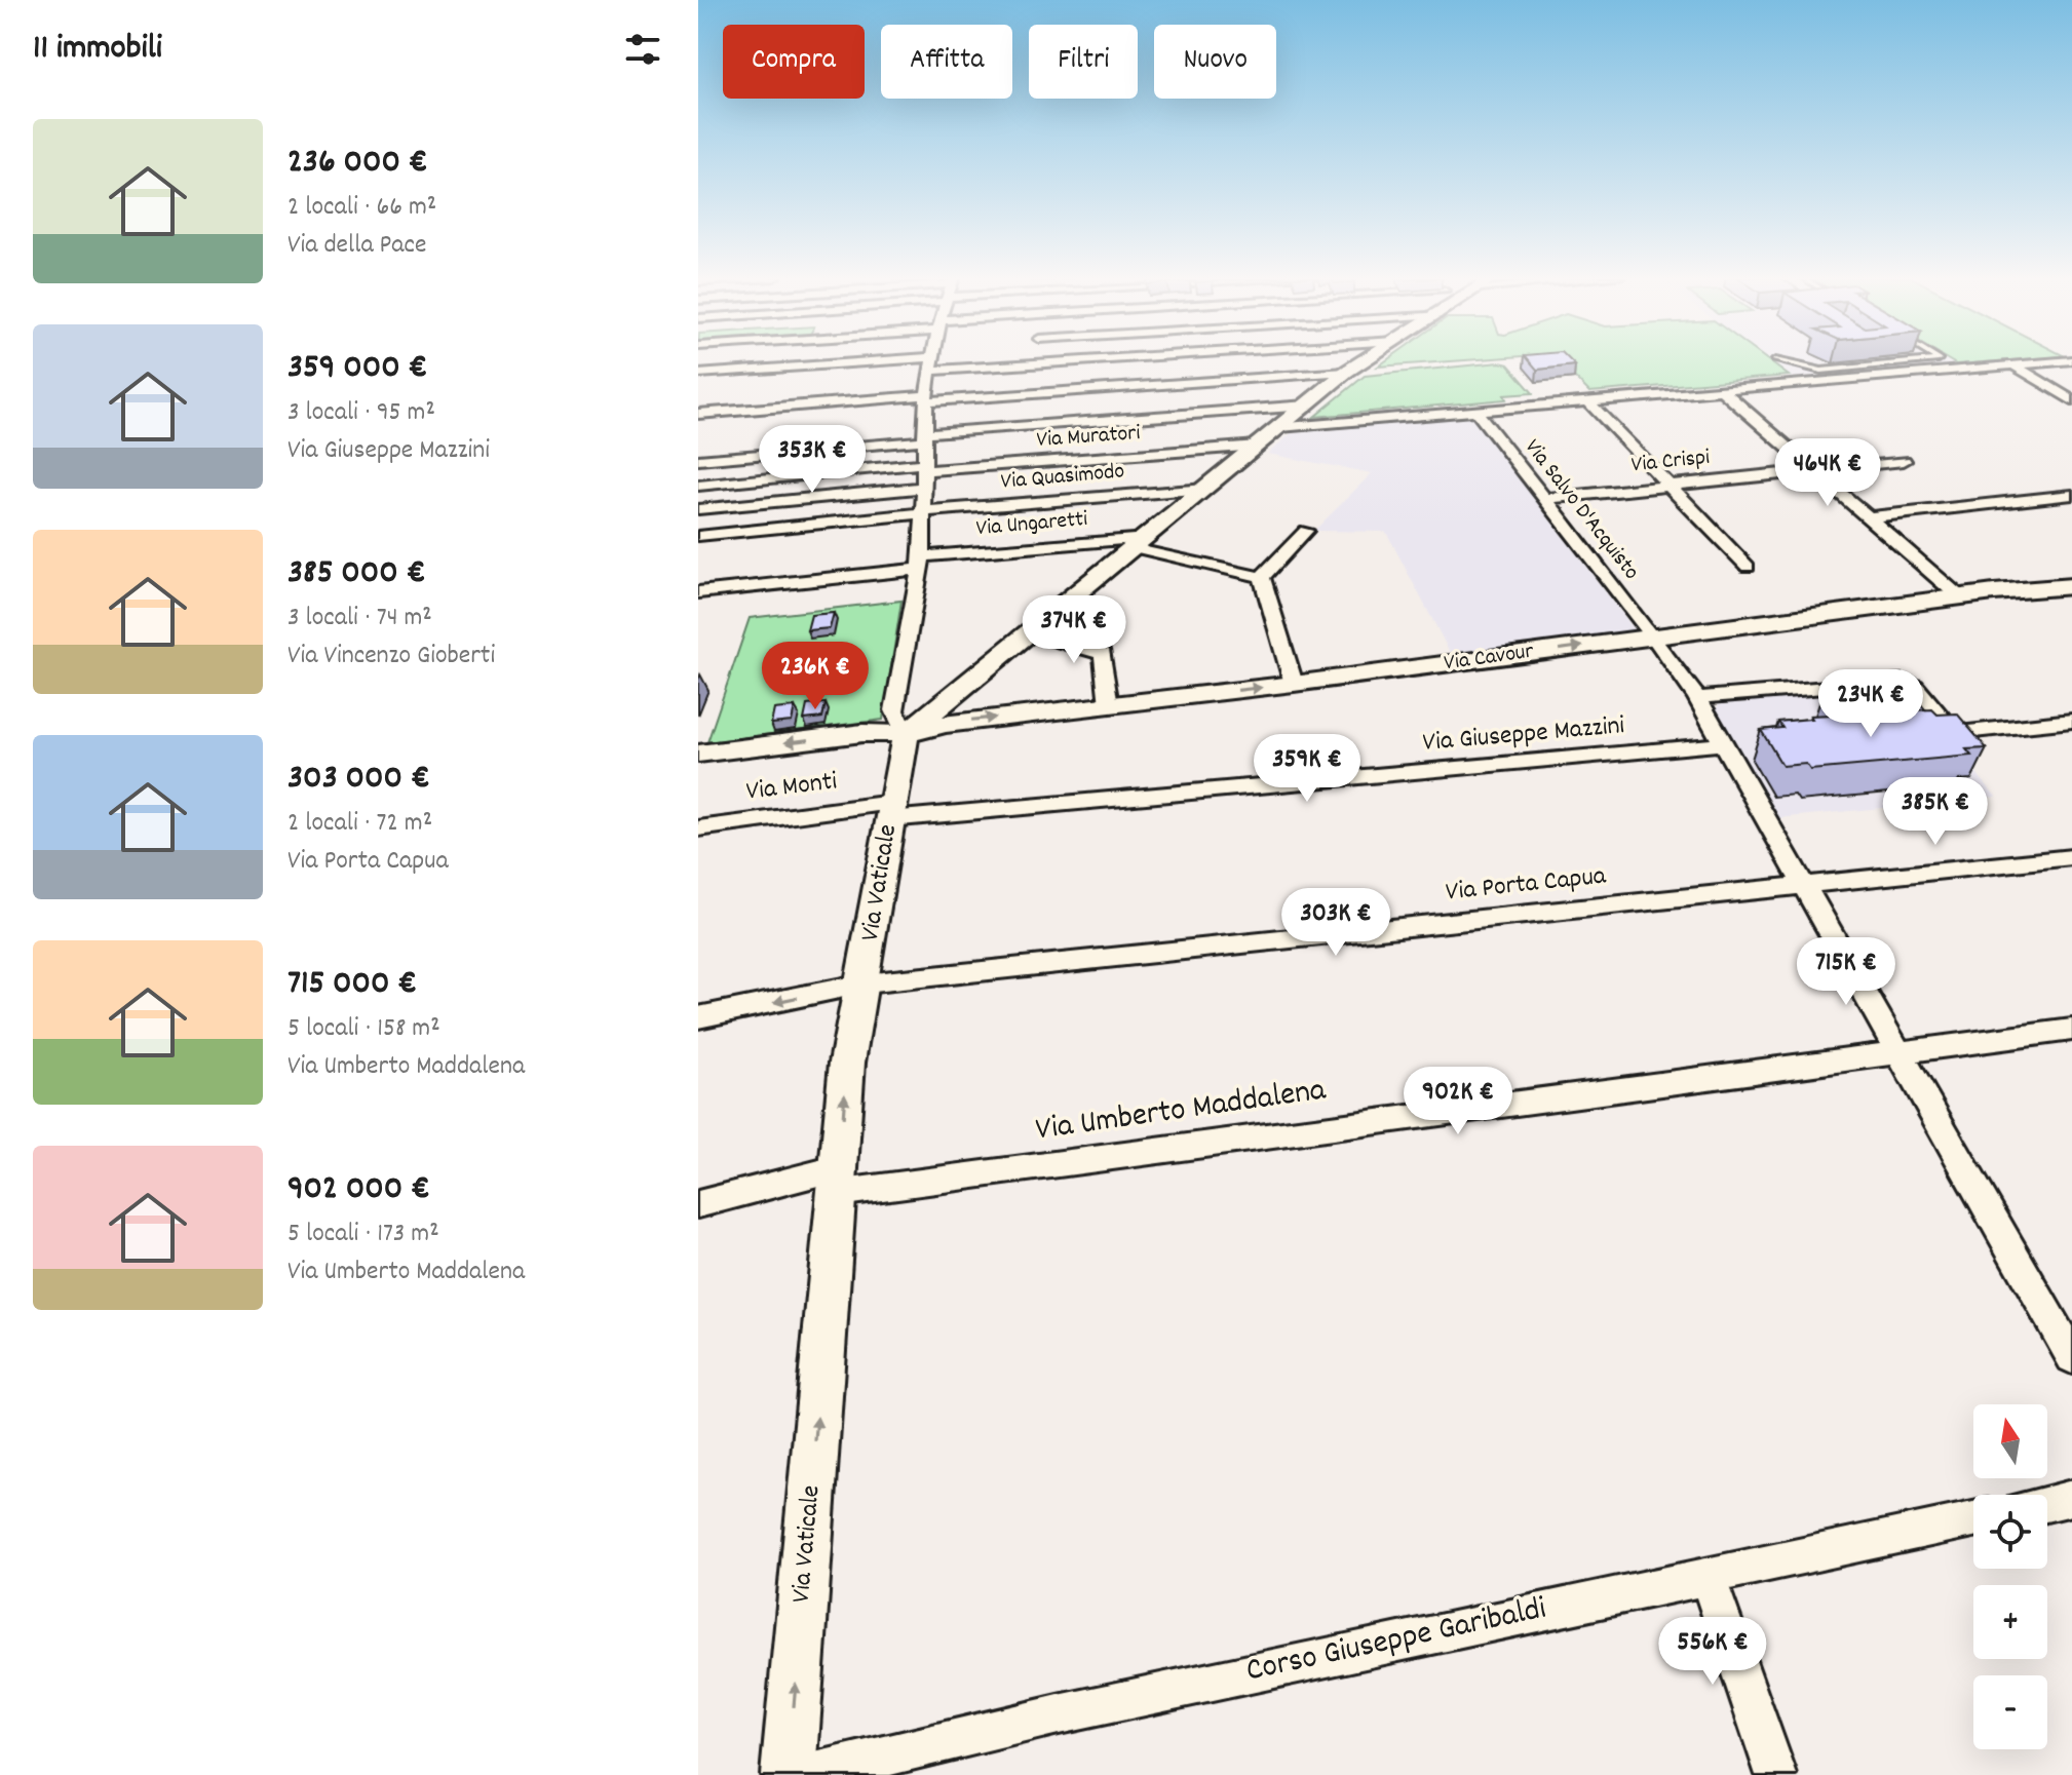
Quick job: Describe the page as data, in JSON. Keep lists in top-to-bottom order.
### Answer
{
  "streets": {
    "street": [
      "Via Muratori",
      "Via Crispi",
      "Via Quasimodo",
      "Via Salvo D'Acquisto",
      "Via Ungaretti",
      "Via Cavour",
      "Via Giuseppe Mazzini",
      "Via Monti",
      "Via Vaticale",
      "Via Porta Capua",
      "Via Umberto Maddalena",
      "Corso Giuseppe Garibaldi"
    ]
  },
  "crossings": [
    ["Via Crispi", "Via Salvo D'Acquisto"],
    ["Via Salvo D'Acquisto", "Via Cavour"],
    ["Via Salvo D'Acquisto", "Via Giuseppe Mazzini"],
    ["Via Salvo D'Acquisto", "Via Porta Capua"],
    ["Via Salvo D'Acquisto", "Via Umberto Maddalena"],
    ["Via Cavour", "Via Vaticale"],
    ["Via Giuseppe Mazzini", "Via Monti"],
    ["Via Giuseppe Mazzini", "Via Vaticale"],
    ["Via Monti", "Via Vaticale"],
    ["Via Vaticale", "Via Porta Capua"],
    ["Via Vaticale", "Via Umberto Maddalena"]
  ],
  "one_way": ["Via Vaticale"],
  "north": "top",
  "page": {
    "heading": "11 immobili",
    "chip": [
      "Compra",
      "Affitta",
      "Filtri",
      "Nuovo"
    ],
    "list": [
      {
        "name": "236 000 €",
        "note": "2 locali · 66 m² · Via della Pace"
      },
      {
        "name": "359 000 €",
        "note": "3 locali · 95 m² · Via Giuseppe Mazzini"
      },
      {
        "name": "385 000 €",
        "note": "3 locali · 74 m² · Via Vincenzo Gioberti"
      },
      {
        "name": "303 000 €",
        "note": "2 locali · 72 m² · Via Porta Capua"
      },
      {
        "name": "715 000 €",
        "note": "5 locali · 158 m² · Via Umberto Maddalena"
      },
      {
        "name": "902 000 €",
        "note": "5 locali · 173 m² · Via Umberto Maddalena"
      }
    ],
    "price": [
      "353K €",
      "464K €",
      "374K €",
      "236K €",
      "234K €",
      "359K €",
      "385K €",
      "303K €",
      "715K €",
      "902K €",
      "556K €"
    ],
    "map_buttons": ["+", "−"]
  }
}
